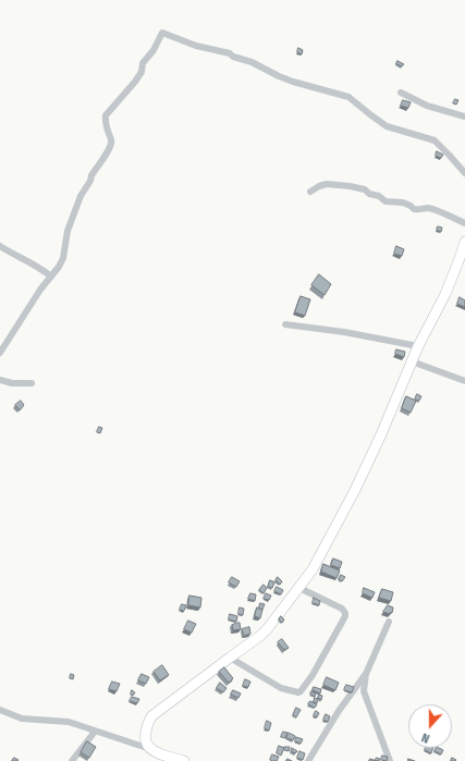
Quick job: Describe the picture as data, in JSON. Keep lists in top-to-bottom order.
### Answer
{
  "north": "bottom"
}
